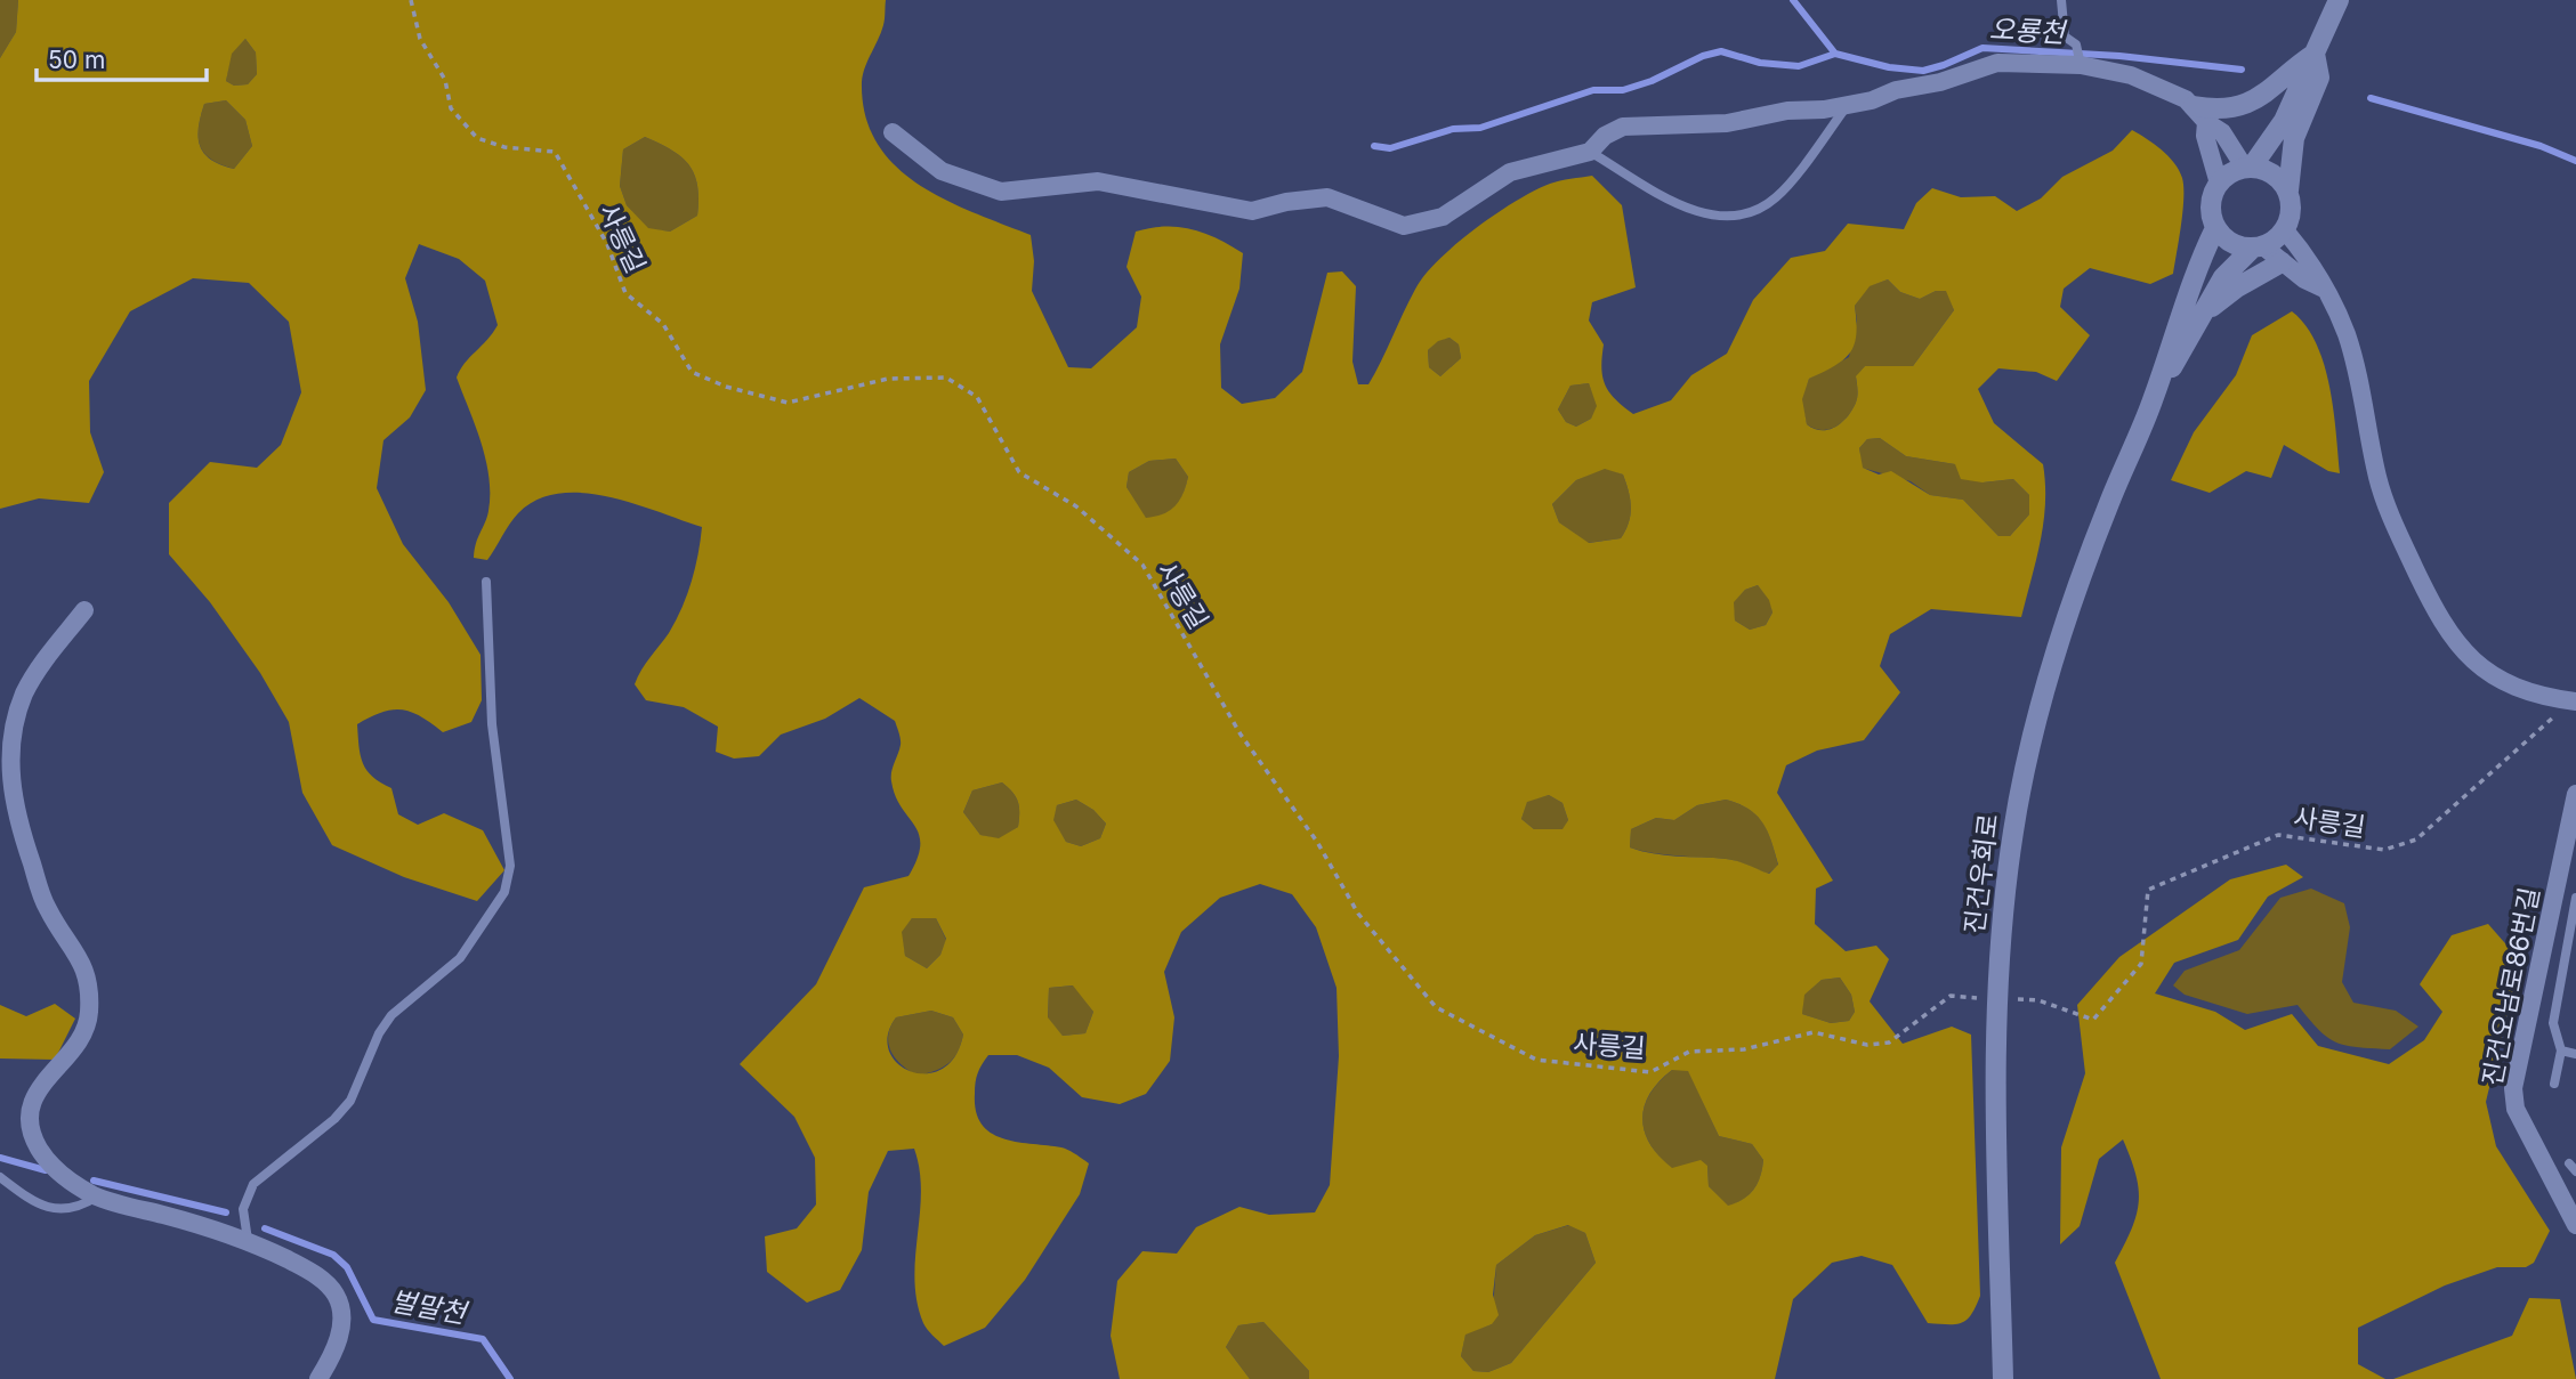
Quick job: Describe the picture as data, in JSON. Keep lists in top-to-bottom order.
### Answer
{
  "streets": {
    "main road": ["진건우회로"],
    "street": ["진건오남로86번길"],
    "path": ["사릉길"]
  },
  "water": ["오룡천", "벌말천"],
  "scale_bar": "50 m"
}
